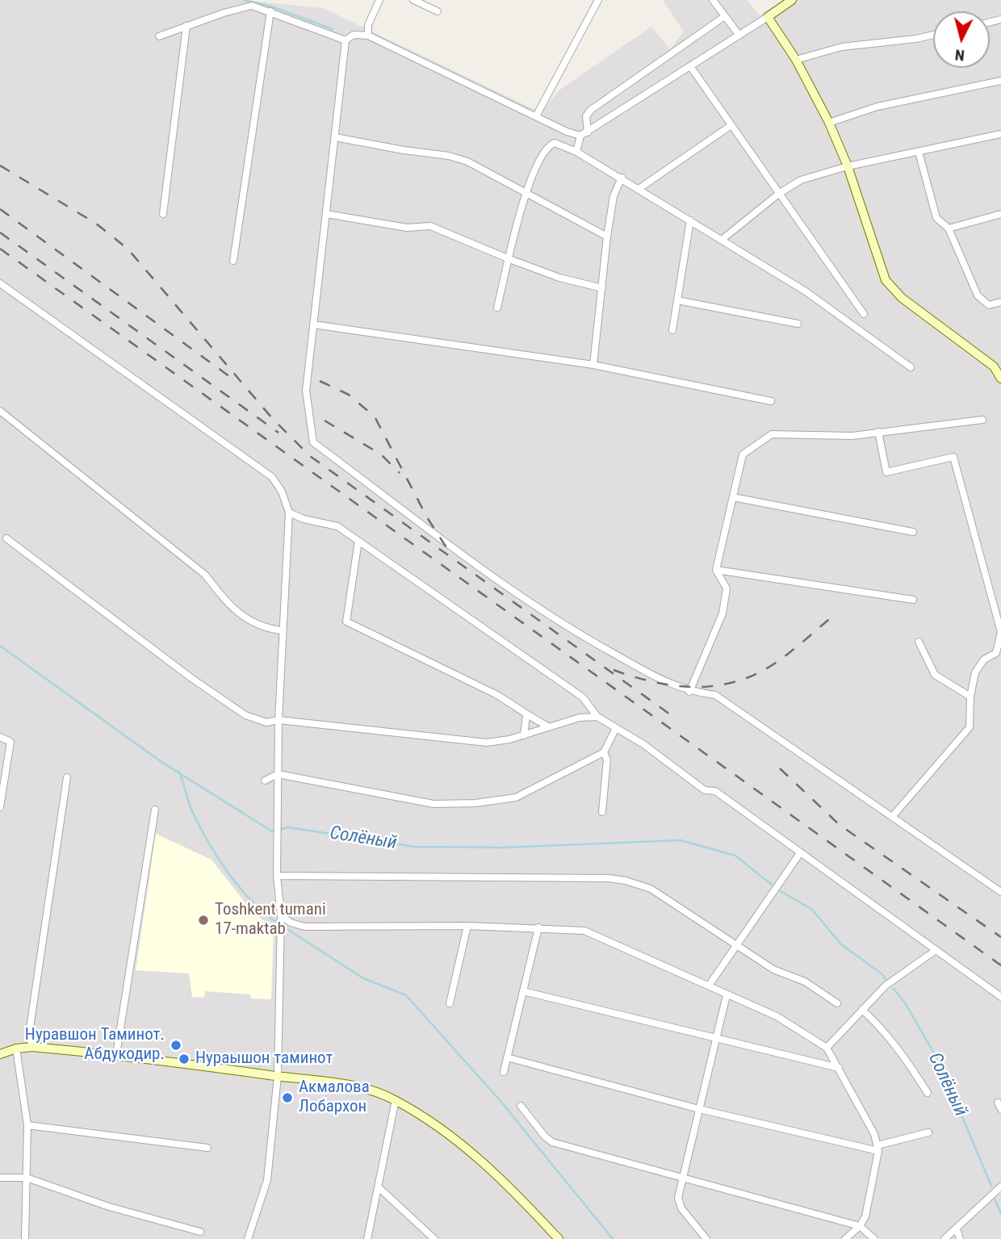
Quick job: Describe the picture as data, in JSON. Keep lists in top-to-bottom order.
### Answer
{
  "water": ["Солёный"],
  "places": [
    "Toshkent tumani 17-maktab",
    "Нуравшон Таминот. Абдукодир.",
    "Нураышон таминот",
    "Акмалова Лобархон"
  ],
  "north": "bottom"
}
